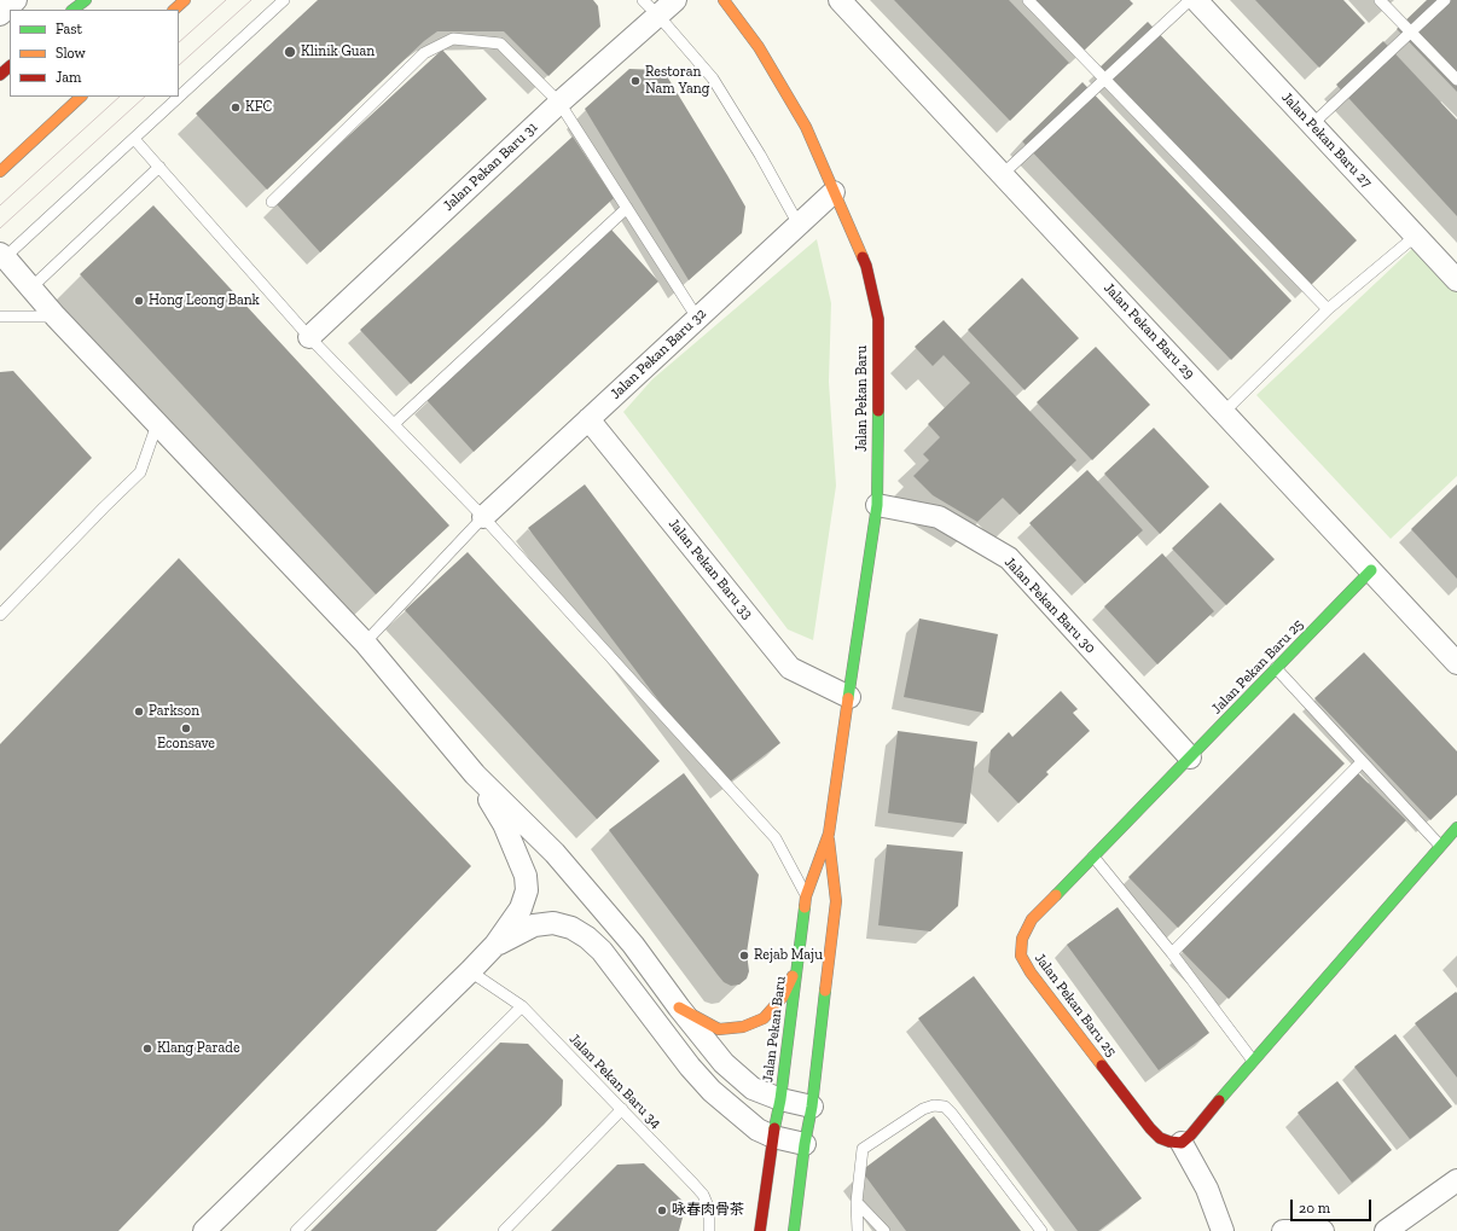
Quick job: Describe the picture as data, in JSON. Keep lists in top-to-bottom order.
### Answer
{
  "streets": {
    "main road": ["Jalan Pekan Baru", "Jalan Pekan Baru 25"],
    "street": [
      "Jalan Pekan Baru 27",
      "Jalan Pekan Baru 31",
      "Jalan Pekan Baru 29",
      "Jalan Pekan Baru 32",
      "Jalan Pekan Baru 33",
      "Jalan Pekan Baru 30"
    ],
    "lane": ["Jalan Pekan Baru 34"]
  },
  "crossings": [
    ["Jalan Pekan Baru 29", "Jalan Pekan Baru 25"],
    ["Jalan Pekan Baru 32", "Jalan Pekan Baru"],
    ["Jalan Pekan Baru 32", "Jalan Pekan Baru 33"],
    ["Jalan Pekan Baru", "Jalan Pekan Baru 33"],
    ["Jalan Pekan Baru", "Jalan Pekan Baru 30"],
    ["Jalan Pekan Baru 30", "Jalan Pekan Baru 25"]
  ],
  "places": [
    "Klinik Guan",
    "Restoran Nam Yang",
    "KFC",
    "Hong Leong Bank",
    "Parkson",
    "Econsave",
    "Rejab Maju",
    "Klang Parade",
    "咏春肉骨茶"
  ],
  "legend": ["Fast", "Slow", "Jam"],
  "scale_bar": "20 m"
}
